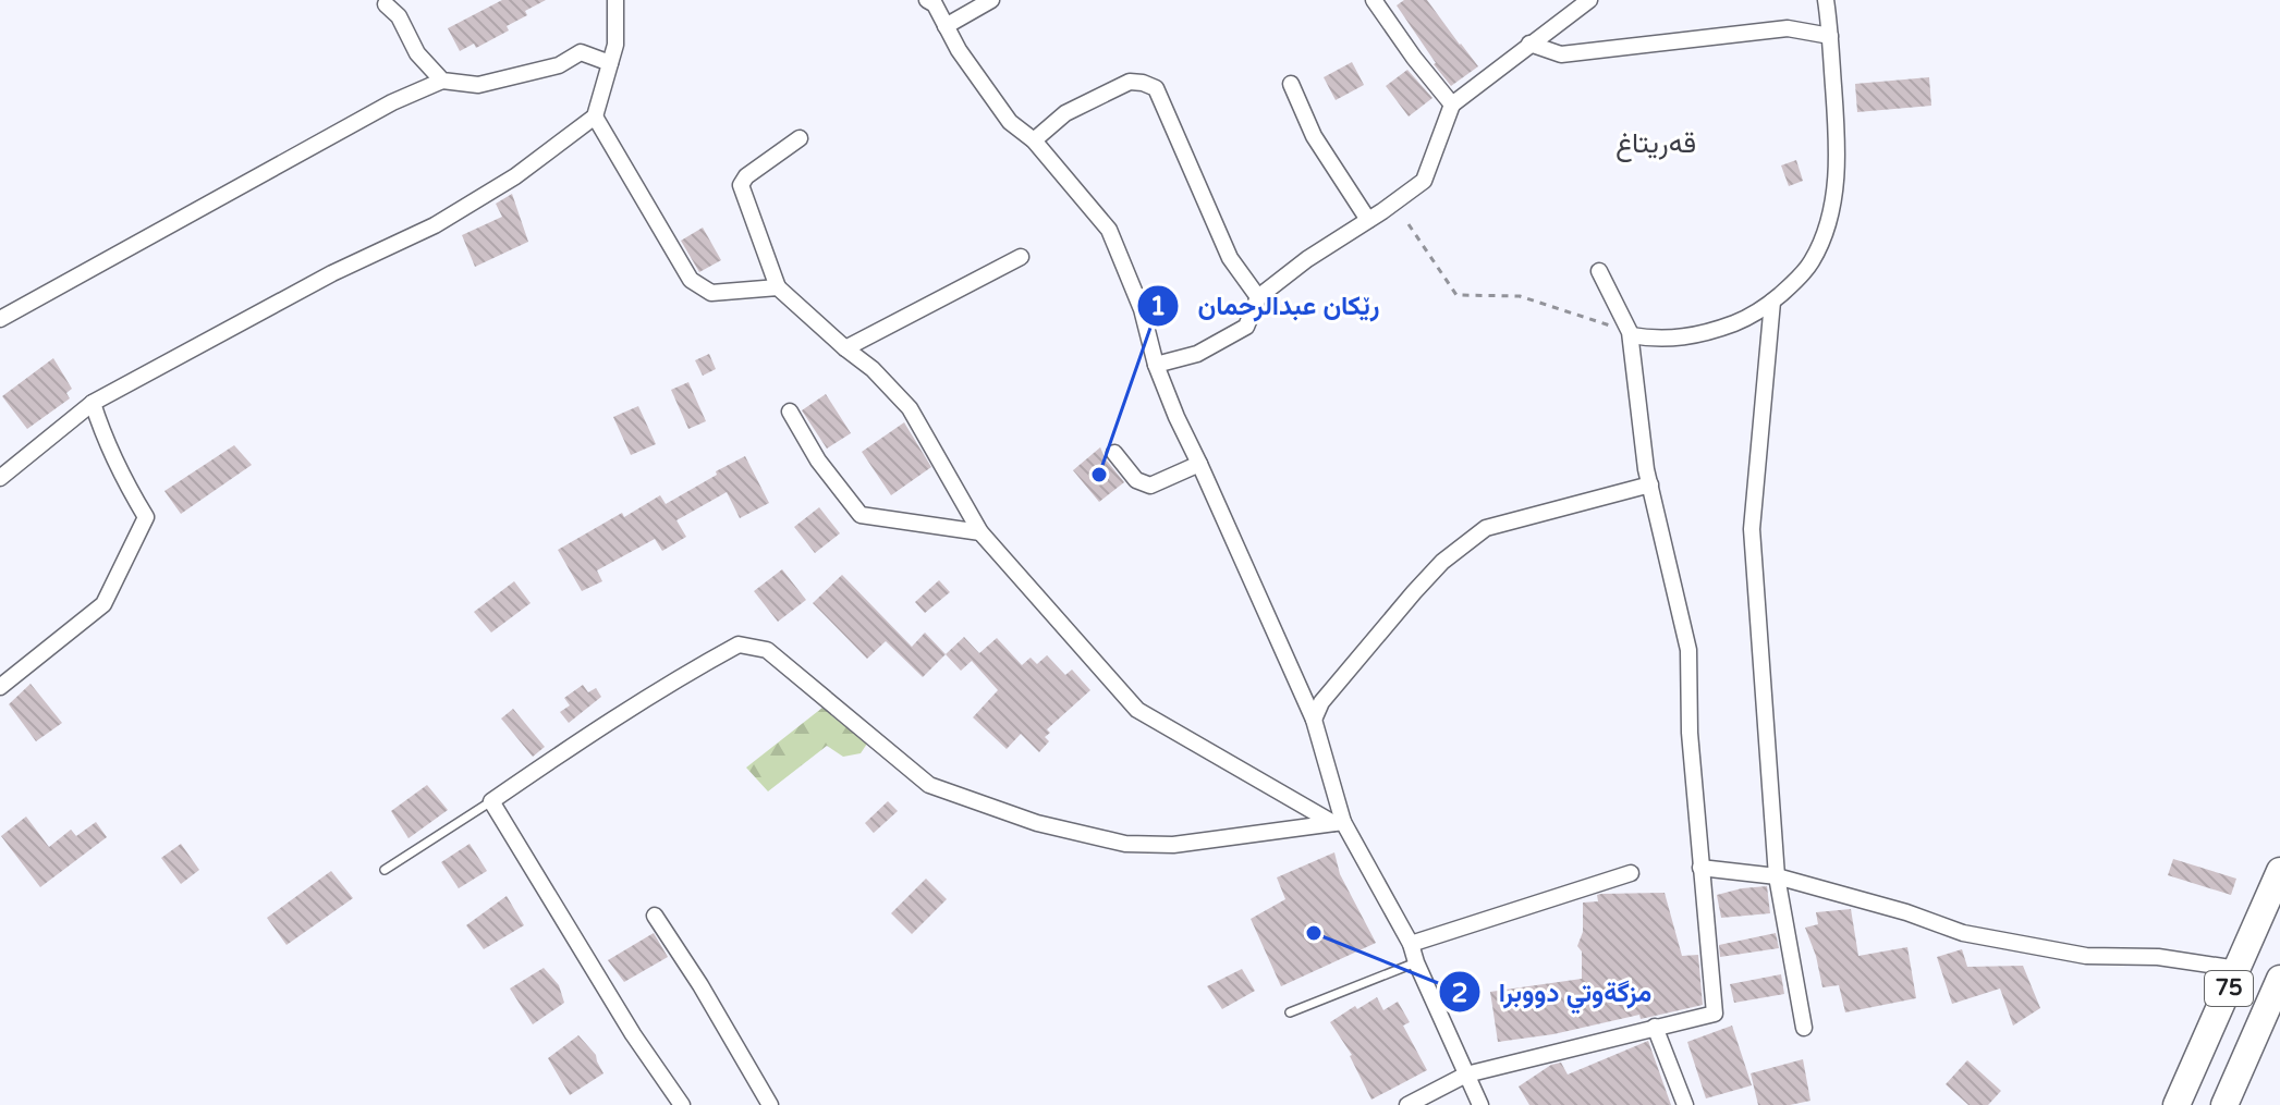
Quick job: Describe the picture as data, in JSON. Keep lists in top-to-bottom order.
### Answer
{
  "streets": {
    "highway": ["75"]
  },
  "districts": ["قەریتاغ"],
  "places": ["رێكان عبدالرحمان", "مزگةوتي دووبرا"]
}
